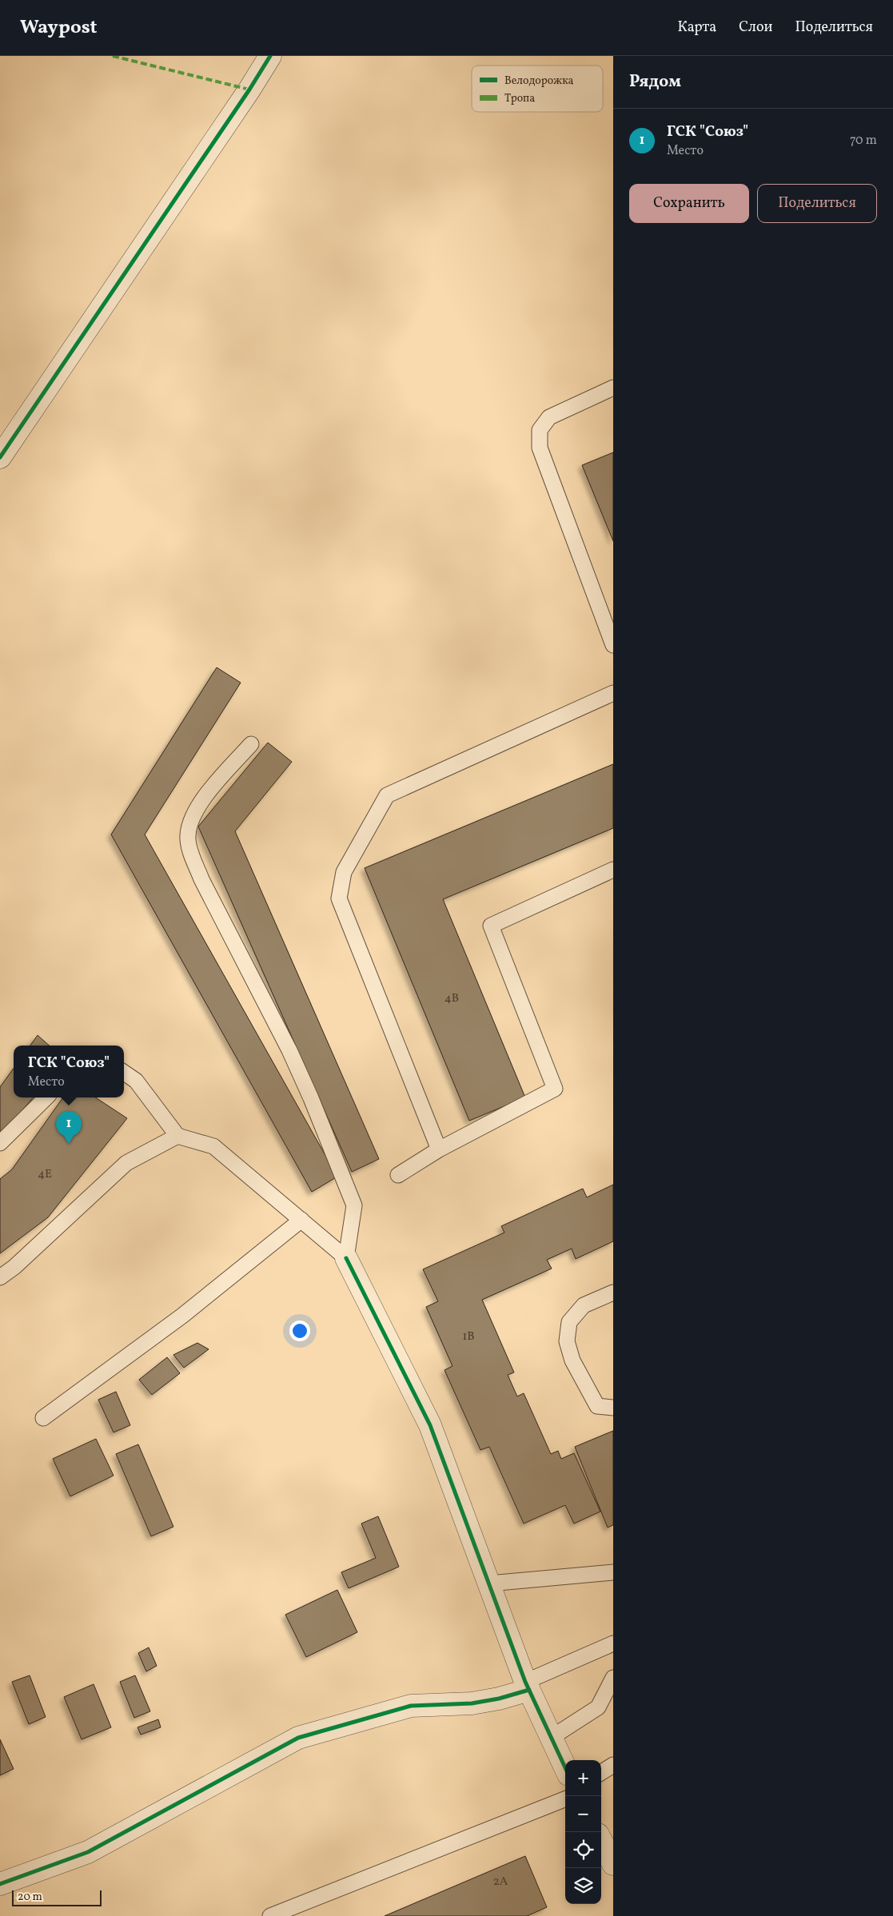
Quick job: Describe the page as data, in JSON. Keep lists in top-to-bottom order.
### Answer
{
  "house_numbers": [
    "4В",
    "4Е",
    "1В",
    "2А"
  ],
  "legend": ["Велодорожка", "Тропа"],
  "scale_bar": "20 m",
  "page": {
    "header": "Waypost",
    "nav": ["Карта", "Слои", "Поделиться"],
    "heading": "Рядом",
    "list": [
      {
        "mark": "1",
        "name": "ГСК \"Союз\"",
        "note": "Место",
        "value": "70 m"
      }
    ],
    "buttons": ["Сохранить", "Поделиться"],
    "popup": ["ГСК \"Союз\"", "Место"],
    "pins": "1",
    "map_buttons": ["+", "−"],
    "scale": "20 m"
  }
}
